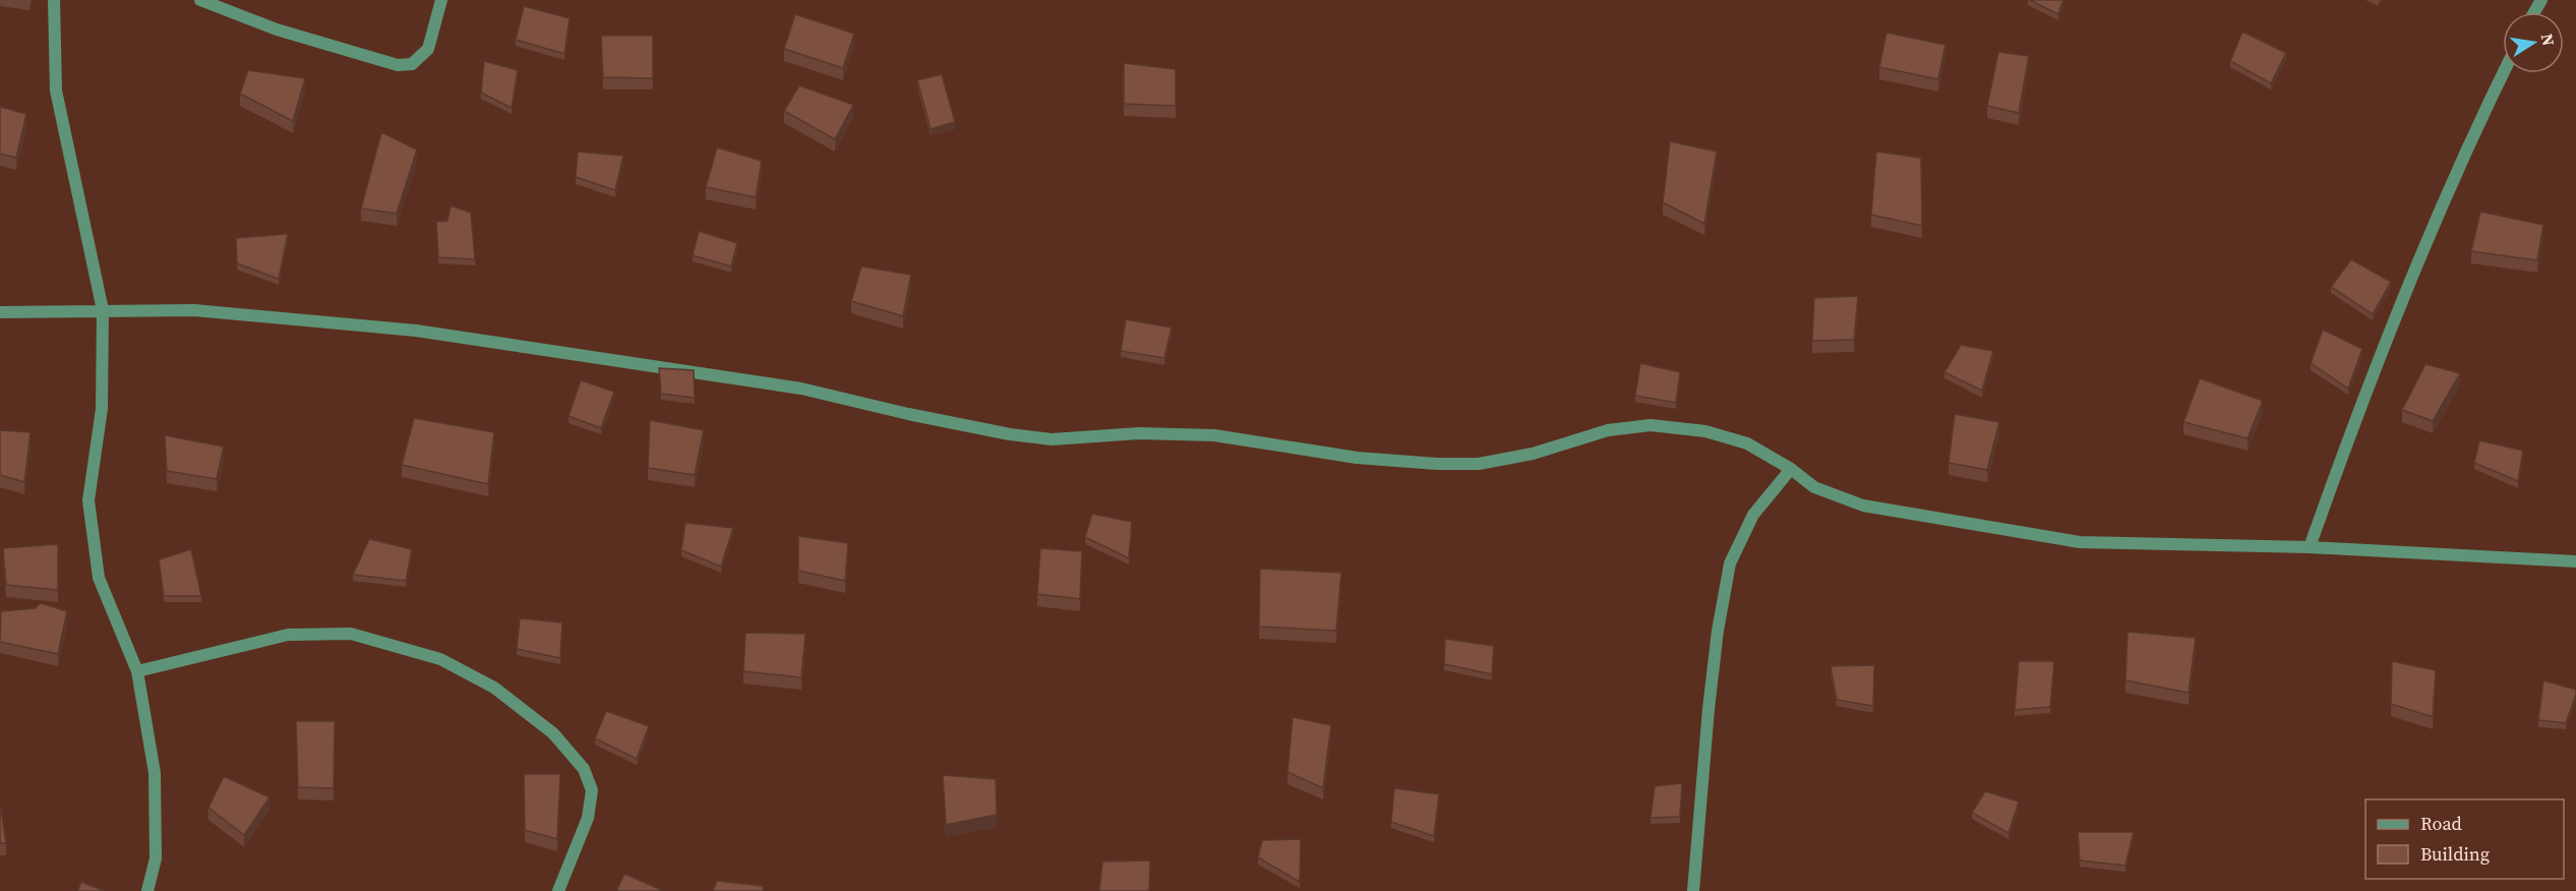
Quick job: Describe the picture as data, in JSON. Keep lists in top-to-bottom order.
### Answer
{
  "legend": ["Road", "Building"],
  "north": "right"
}
